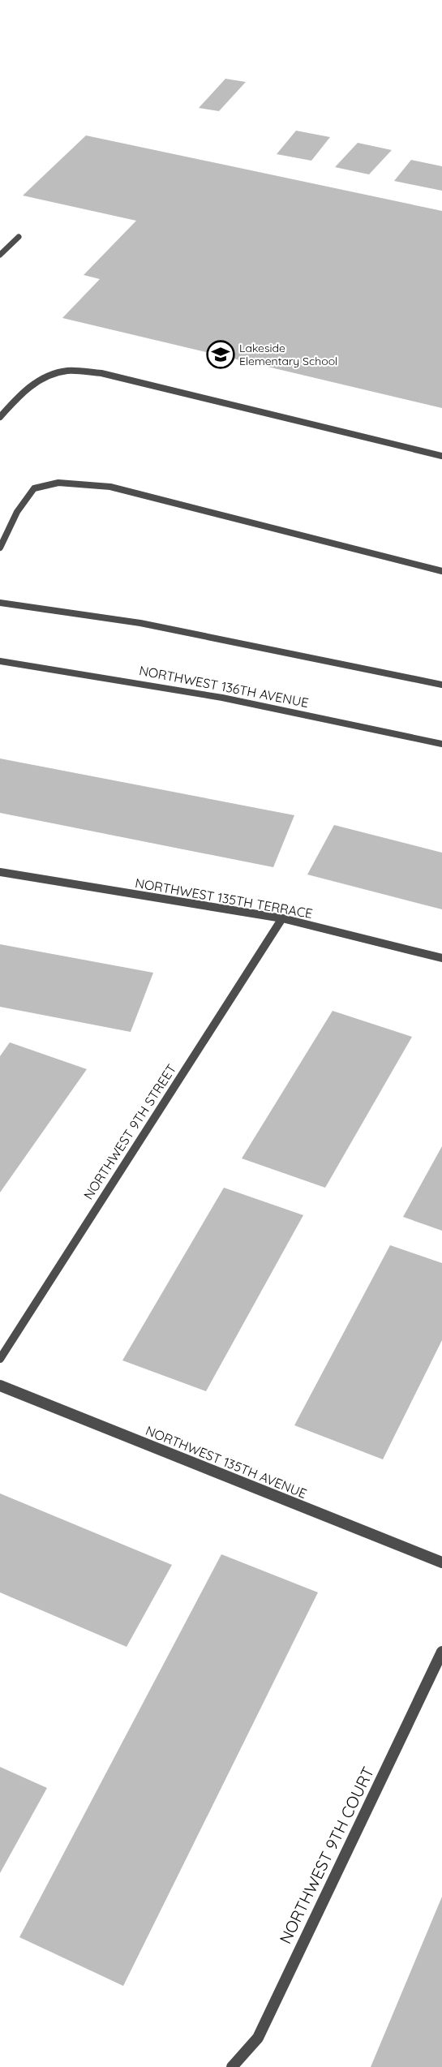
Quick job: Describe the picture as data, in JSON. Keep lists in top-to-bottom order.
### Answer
{
  "streets": {
    "street": [
      "NORTHWEST 136TH AVENUE",
      "NORTHWEST 135TH TERRACE",
      "NORTHWEST 9TH STREET",
      "NORTHWEST 135TH AVENUE",
      "NORTHWEST 9TH COURT"
    ]
  },
  "crossings": [
    ["NORTHWEST 135TH TERRACE", "NORTHWEST 9TH STREET"]
  ],
  "places": {
    "school or university": ["Lakeside Elementary School"]
  }
}
